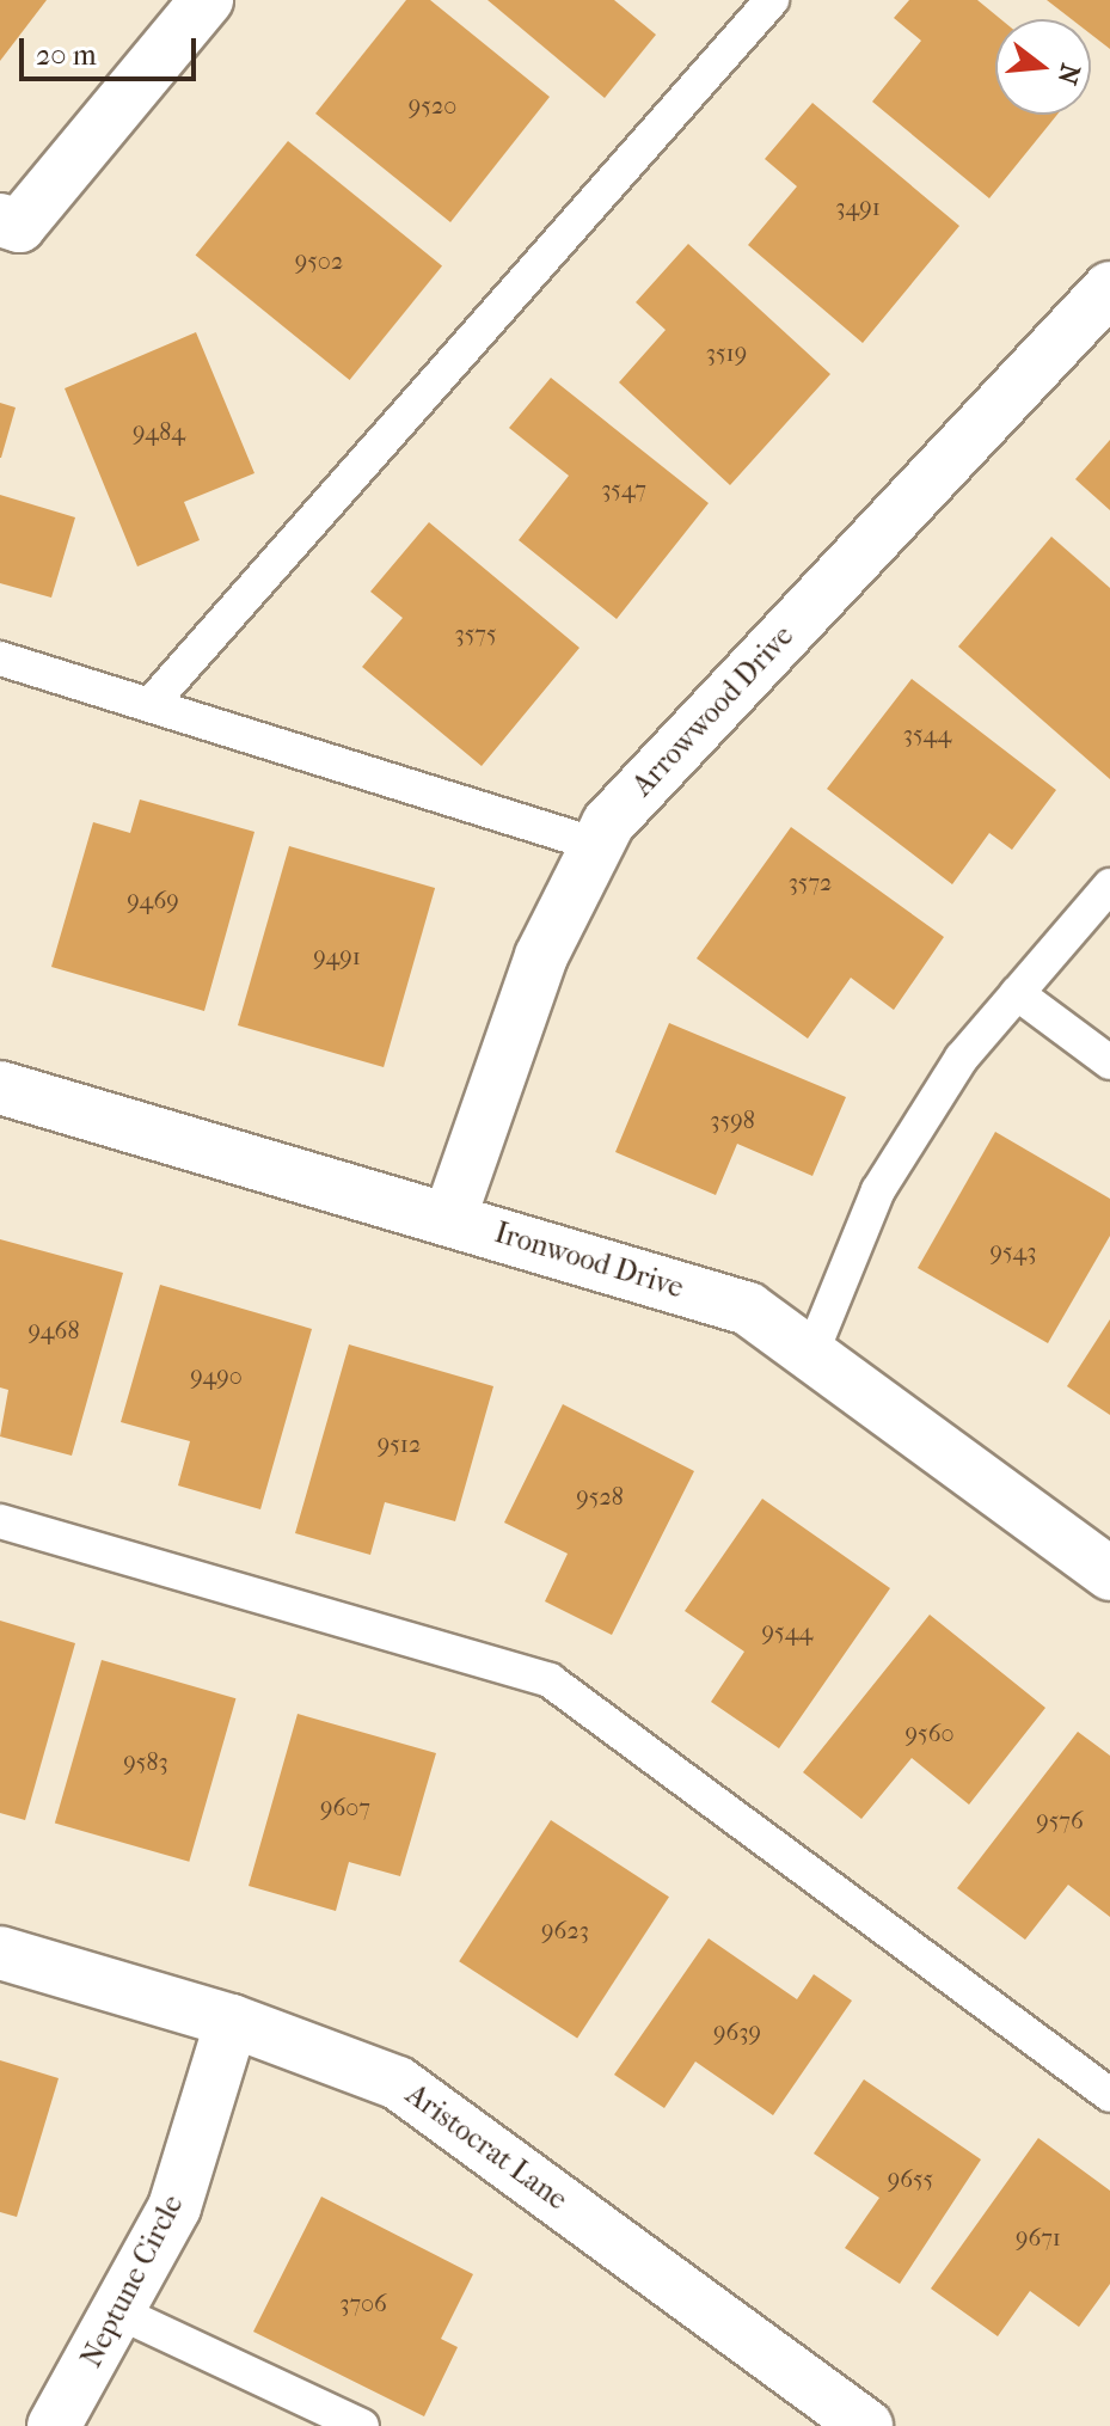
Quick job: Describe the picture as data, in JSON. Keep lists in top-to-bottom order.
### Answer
{
  "streets": {
    "street": [
      "Arrowwood Drive",
      "Ironwood Drive",
      "Aristocrat Lane",
      "Neptune Circle"
    ]
  },
  "crossings": [
    ["Arrowwood Drive", "Ironwood Drive"],
    ["Aristocrat Lane", "Neptune Circle"]
  ],
  "house_numbers": [
    "9520",
    "3491",
    "9502",
    "3519",
    "9484",
    "3547",
    "3575",
    "3544",
    "3572",
    "9469",
    "9491",
    "3598",
    "9543",
    "9468",
    "9490",
    "9512",
    "9528",
    "9544",
    "9560",
    "9583",
    "9607",
    "9576",
    "9623",
    "9639",
    "9655",
    "9671",
    "3706"
  ],
  "scale_bar": "20 m",
  "north": "right"
}
